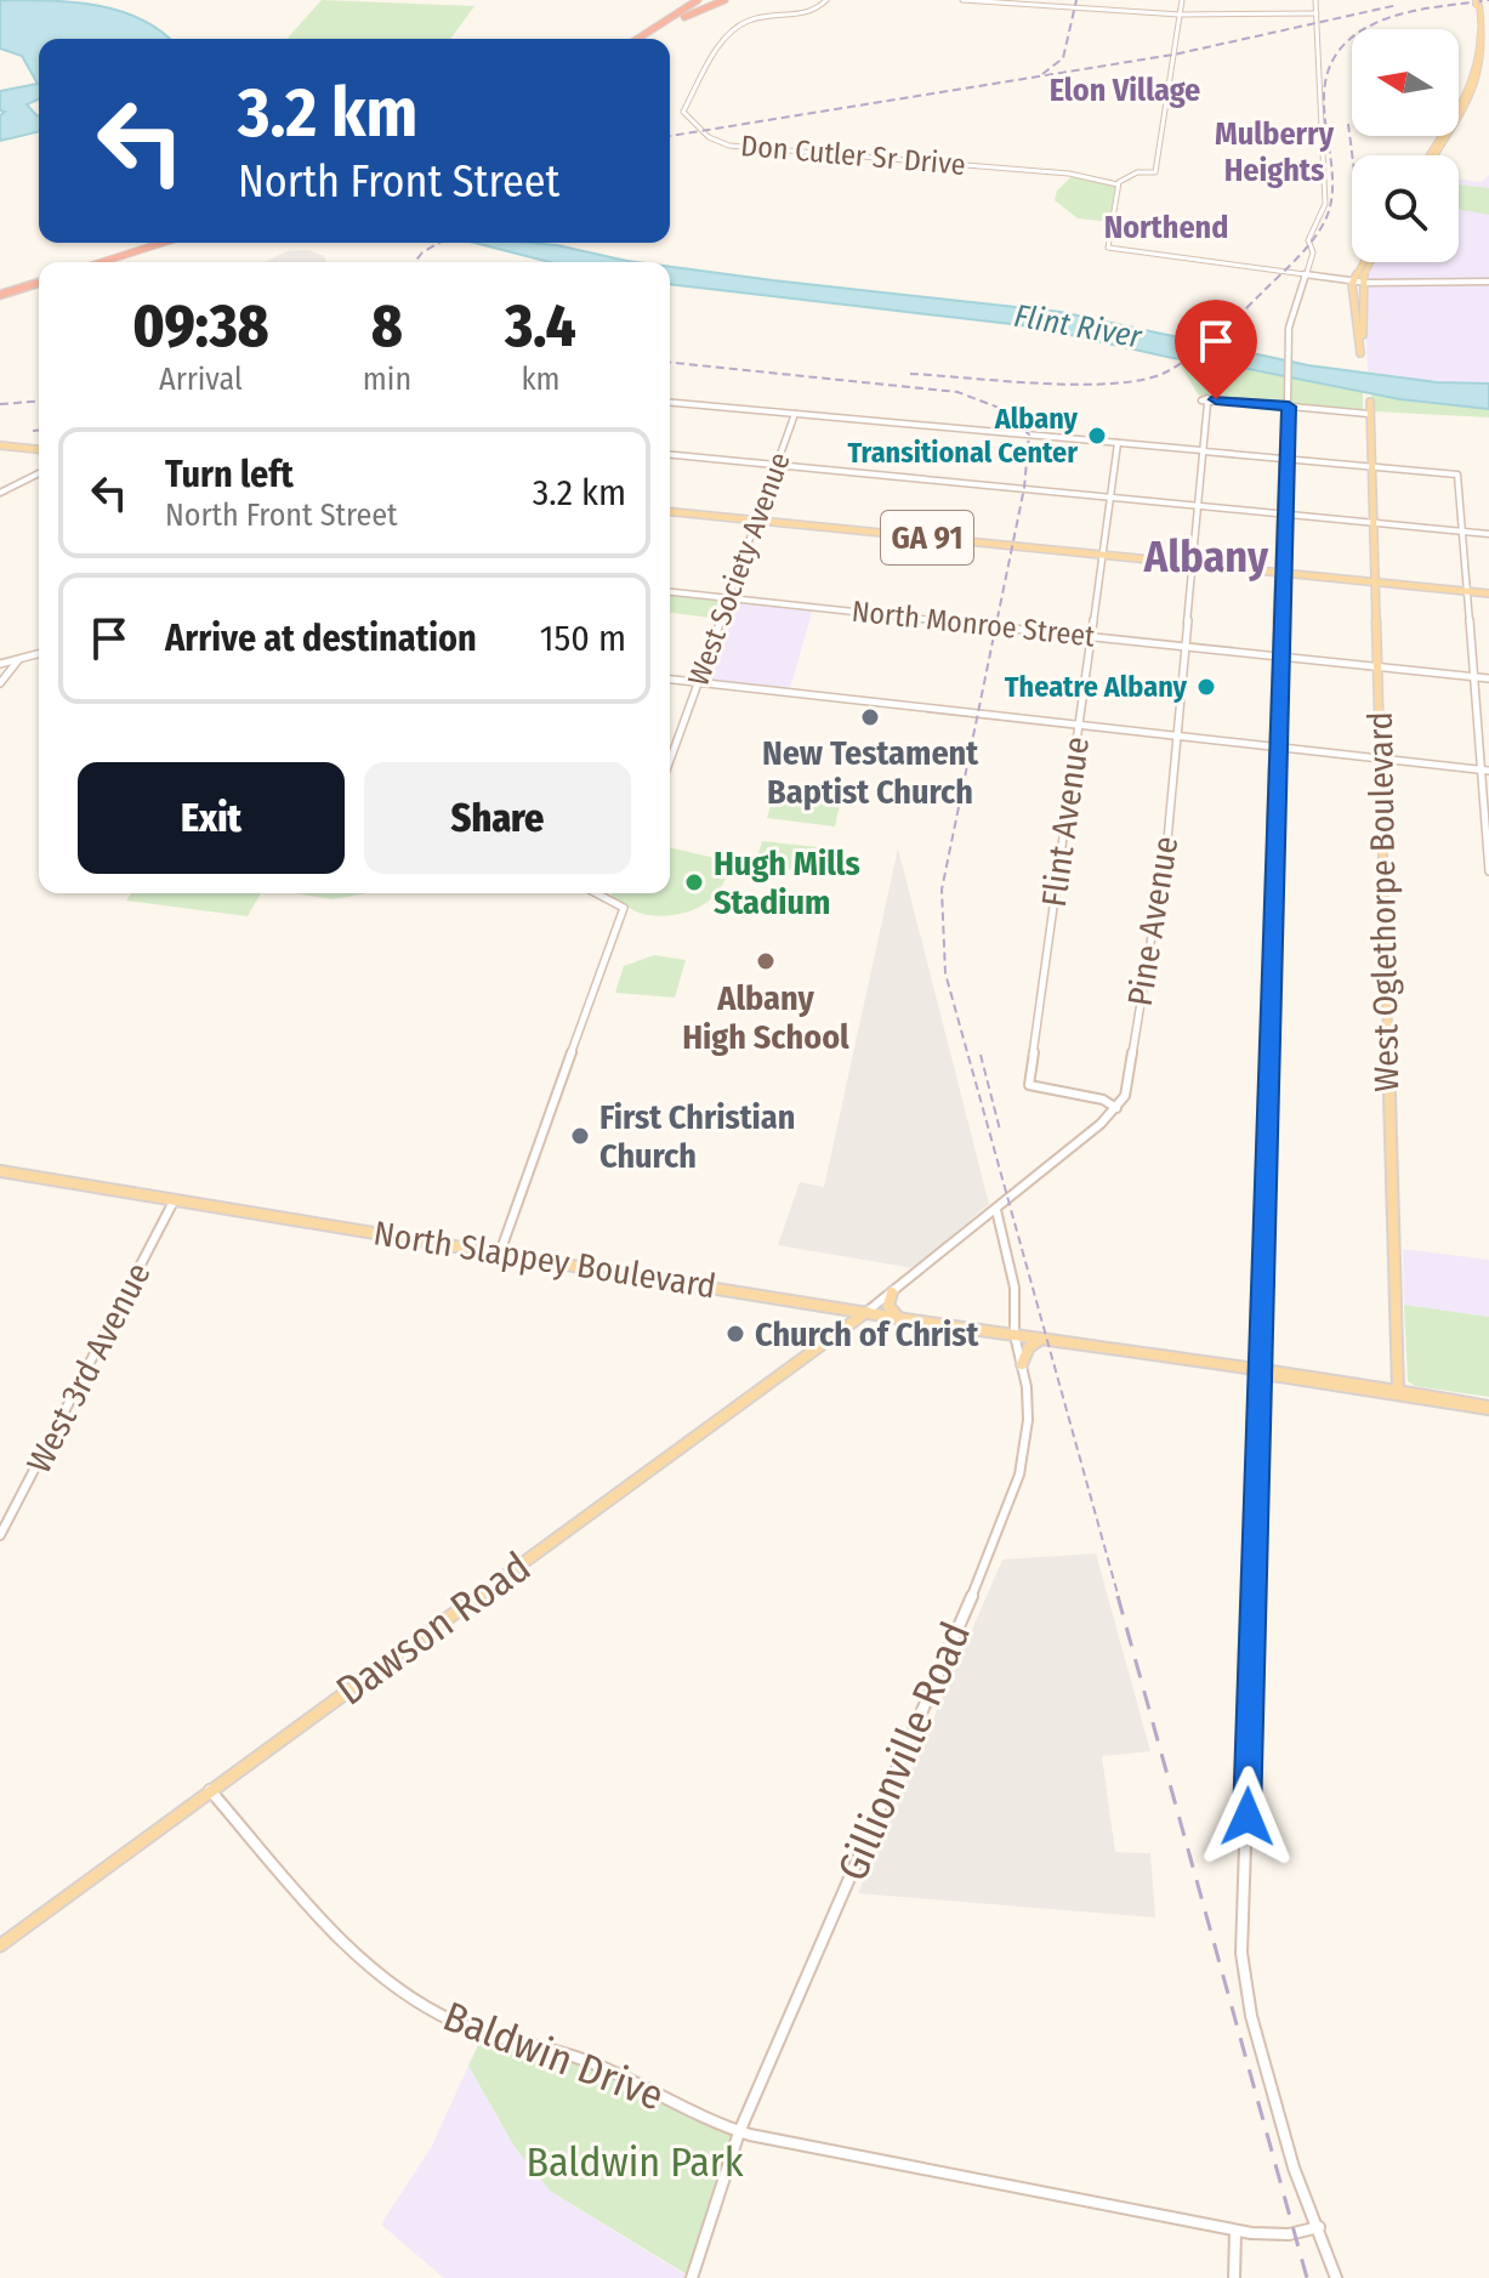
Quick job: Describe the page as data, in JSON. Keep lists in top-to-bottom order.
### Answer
{
  "streets": {
    "main road": [
      "GA 91",
      "West Oglethorpe Boulevard",
      "North Slappey Boulevard",
      "Dawson Road"
    ],
    "street": [
      "Don Cutler Sr Drive",
      "West Society Avenue",
      "North Monroe Street",
      "Flint Avenue",
      "Pine Avenue",
      "West 3rd Avenue",
      "Gillionville Road",
      "Baldwin Drive"
    ]
  },
  "crossings": [
    ["GA 91", "West Society Avenue"],
    ["GA 91", "Flint Avenue"],
    ["GA 91", "West Oglethorpe Boulevard"],
    ["GA 91", "Pine Avenue"],
    ["West Society Avenue", "North Monroe Street"],
    ["North Monroe Street", "Flint Avenue"],
    ["North Monroe Street", "West Oglethorpe Boulevard"],
    ["North Monroe Street", "Pine Avenue"],
    ["Flint Avenue", "Pine Avenue"],
    ["West Oglethorpe Boulevard", "North Slappey Boulevard"],
    ["North Slappey Boulevard", "West 3rd Avenue"],
    ["North Slappey Boulevard", "Dawson Road"],
    ["North Slappey Boulevard", "Gillionville Road"],
    ["Dawson Road", "Baldwin Drive"],
    ["Gillionville Road", "Baldwin Drive"]
  ],
  "districts": [
    "Elon Village",
    "Mulberry Heights",
    "Northend",
    "Albany"
  ],
  "water": ["Flint River"],
  "parks": ["Baldwin Park"],
  "places": [
    "Albany Transitional Center",
    "Theatre Albany",
    "New Testament Baptist Church",
    "Hugh Mills Stadium",
    "Albany High School",
    "First Christian Church",
    "Church of Christ"
  ],
  "north": "left",
  "page": {
    "turn": ["3.2 km", "North Front Street"],
    "eta": [
      "09:38",
      "Arrival",
      "8",
      "min",
      "3.4",
      "km"
    ],
    "list": [
      {
        "name": "Turn left",
        "note": "North Front Street",
        "value": "3.2 km"
      },
      {
        "name": "Arrive at destination",
        "value": "150 m"
      }
    ],
    "buttons": ["Exit", "Share"]
  }
}
